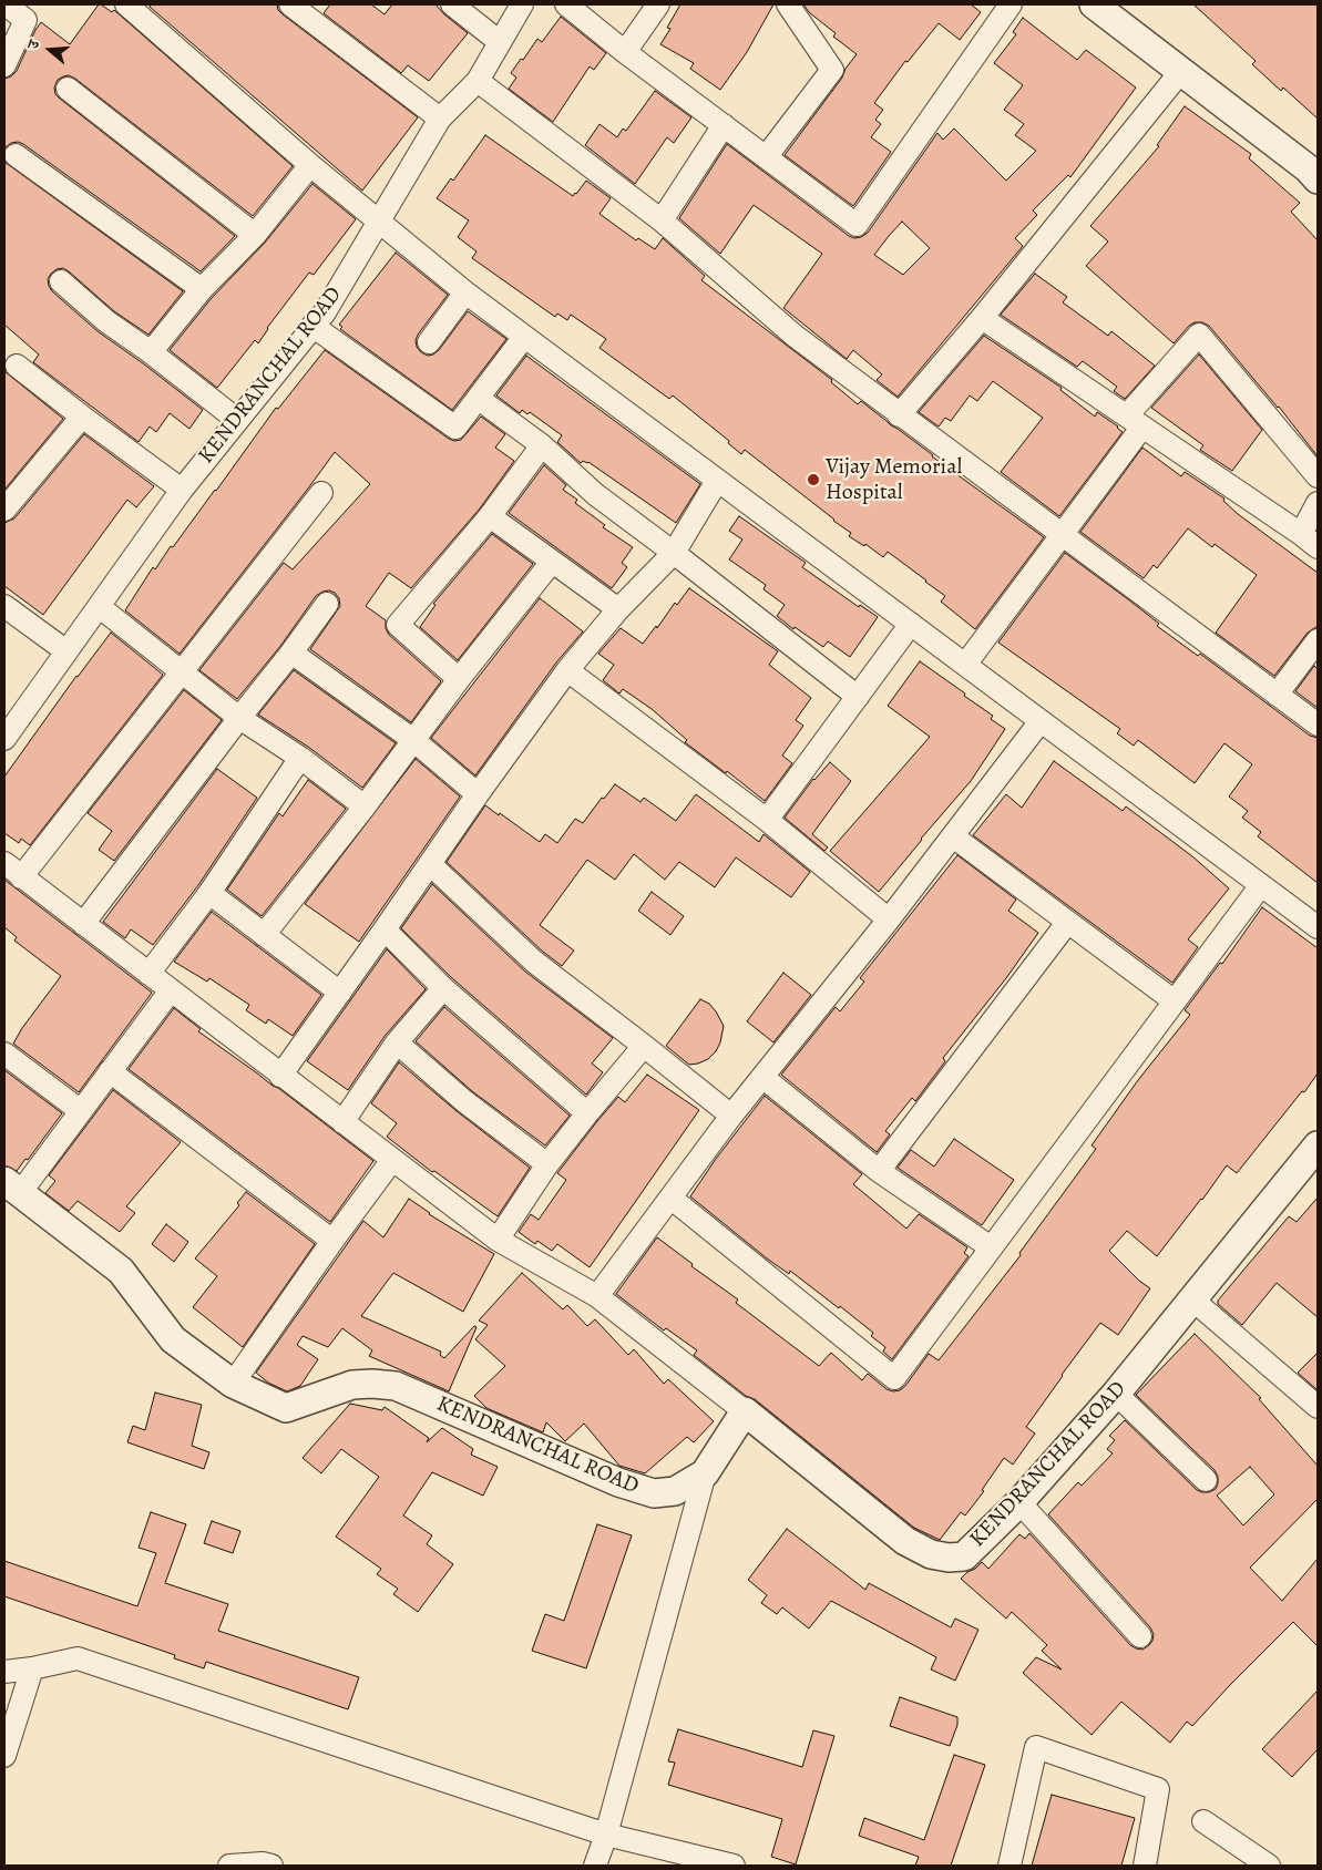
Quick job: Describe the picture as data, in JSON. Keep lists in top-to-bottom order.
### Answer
{
  "streets": {
    "street": ["KENDRANCHAL ROAD"]
  },
  "places": ["Vijay Memorial Hospital"],
  "north": "left"
}
